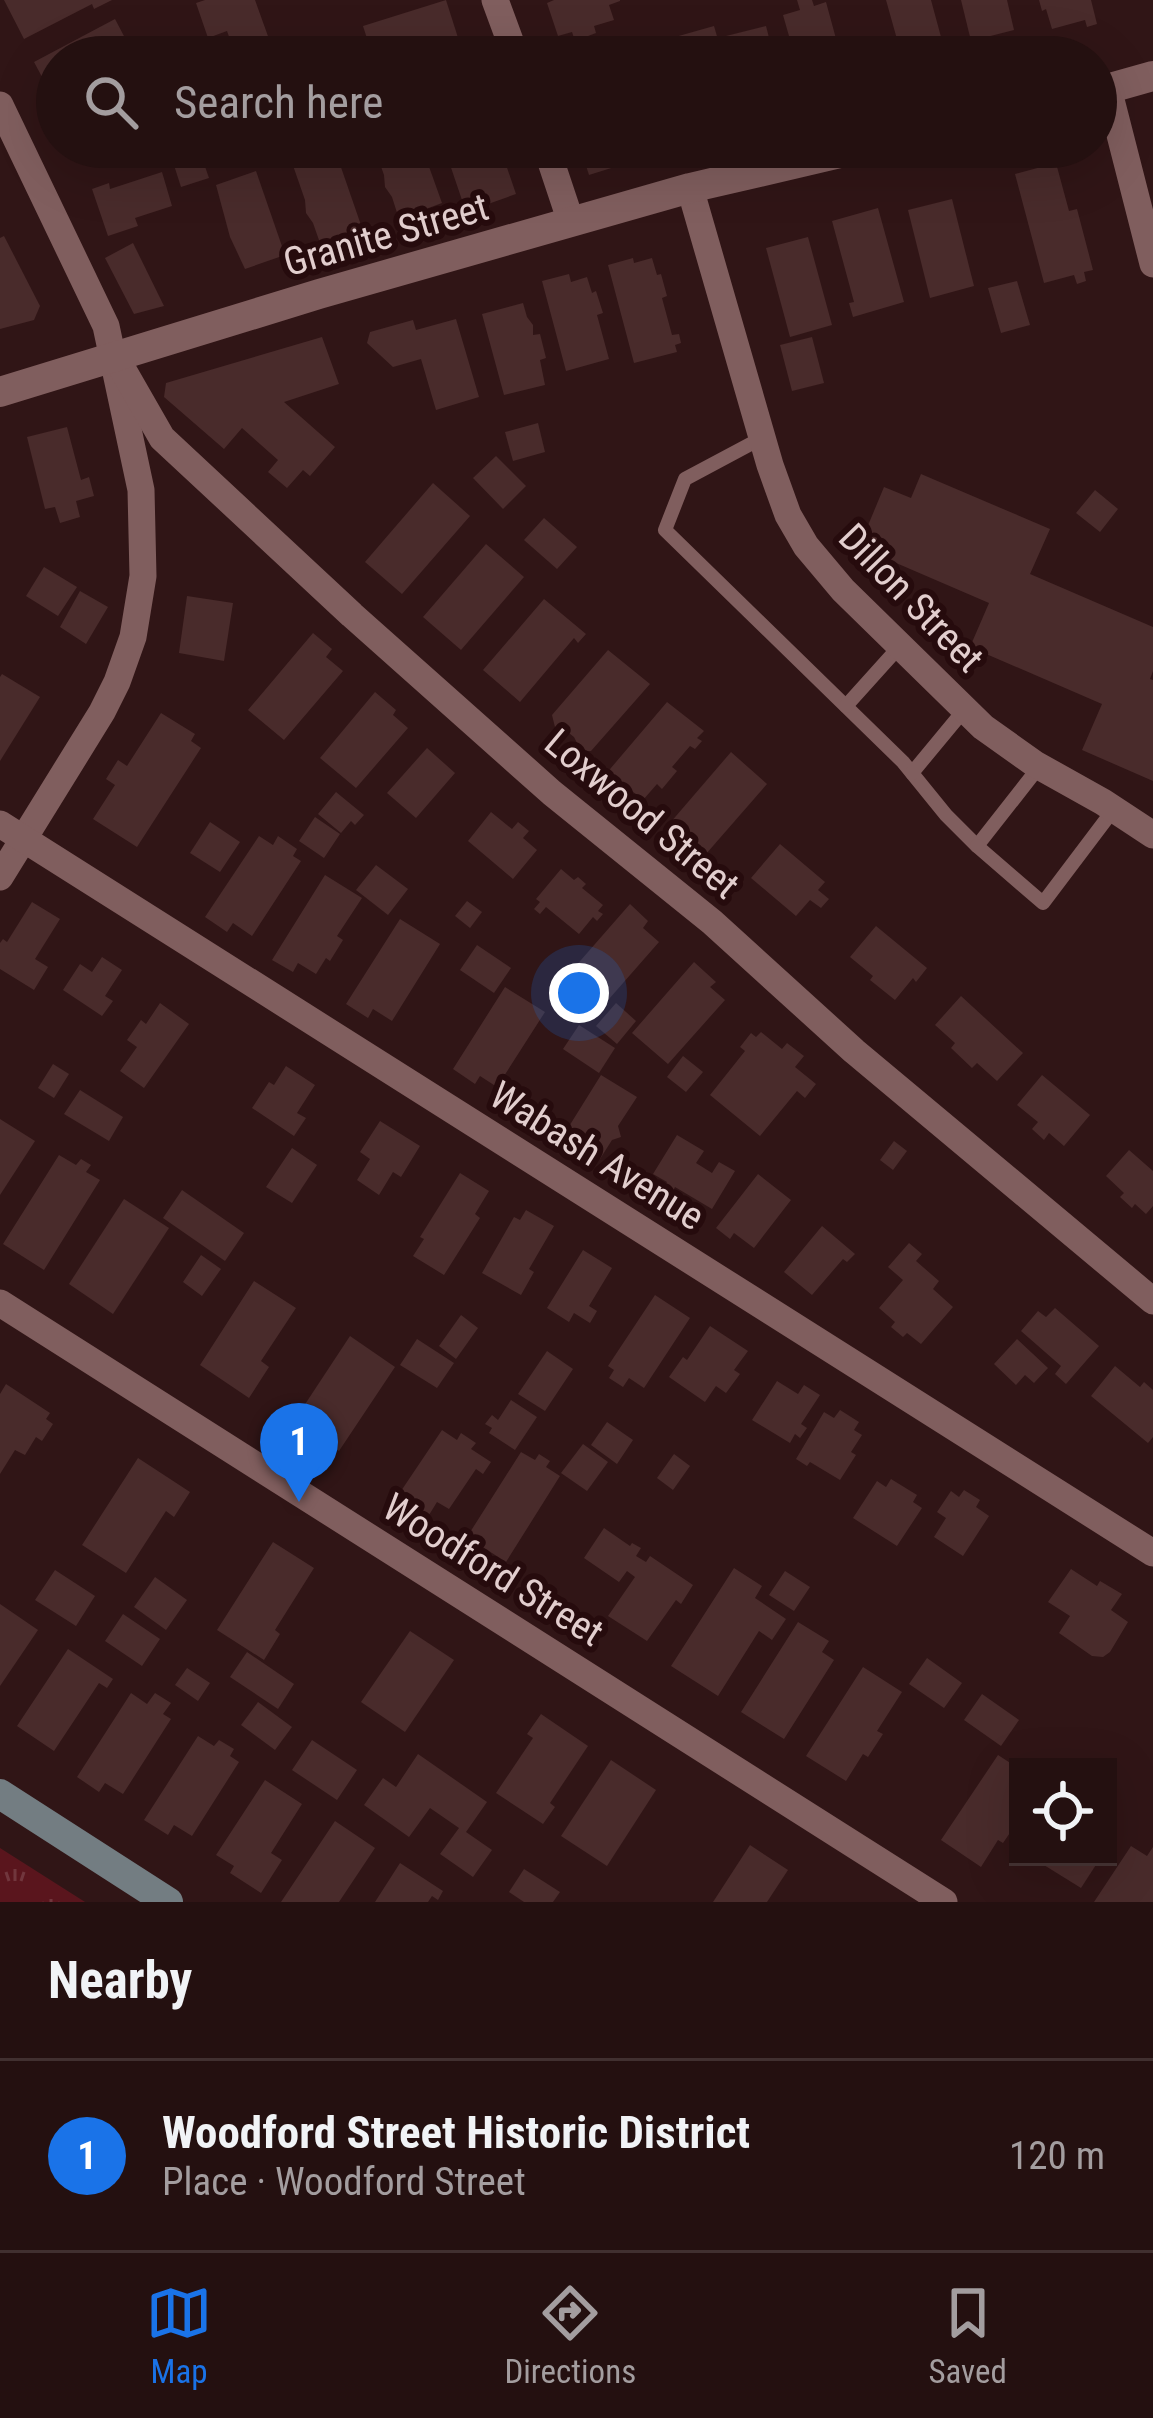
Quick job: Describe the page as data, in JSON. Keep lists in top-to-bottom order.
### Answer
{
  "streets": {
    "street": [
      "Granite Street",
      "Dillon Street",
      "Loxwood Street",
      "Wabash Avenue",
      "Woodford Street"
    ]
  },
  "crossings": [
    ["Granite Street", "Dillon Street"],
    ["Granite Street", "Loxwood Street"]
  ],
  "page": {
    "search": "Search here",
    "pins": "1",
    "heading": "Nearby",
    "list": [
      {
        "mark": "1",
        "name": "Woodford Street Historic District",
        "note": "Place · Woodford Street",
        "value": "120 m"
      }
    ],
    "nav": ["Map", "Directions", "Saved"]
  }
}
